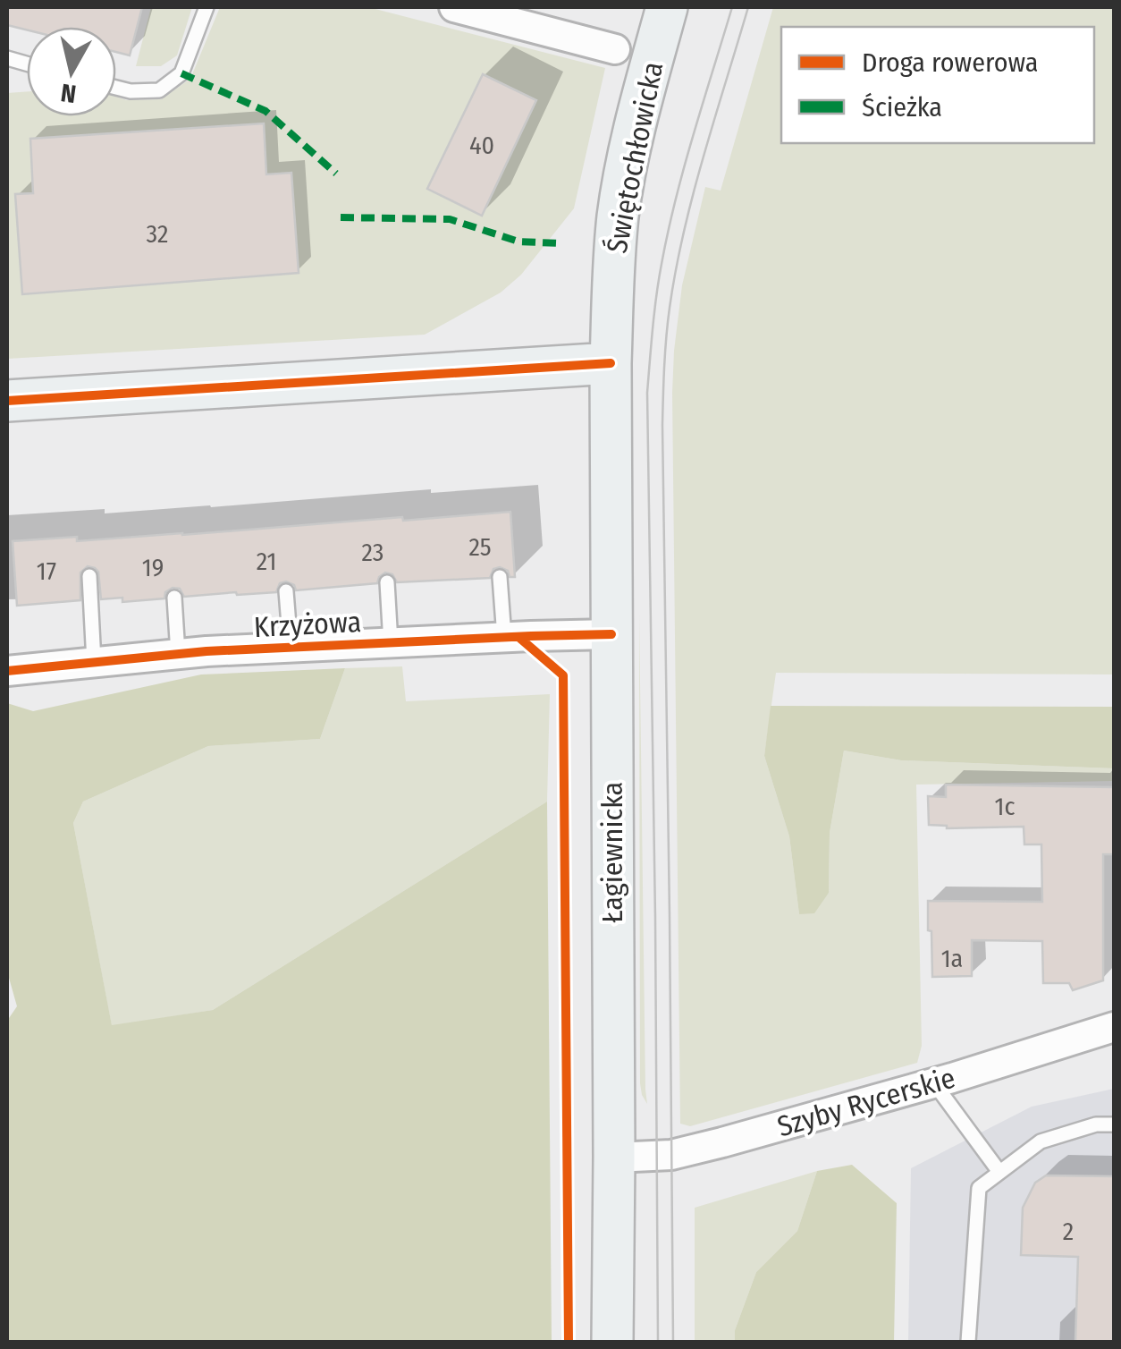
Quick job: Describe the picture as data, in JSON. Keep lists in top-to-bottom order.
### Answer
{
  "streets": {
    "main road": ["Świętochłowicka", "Łagiewnicka"],
    "street": ["Krzyżowa", "Szyby Rycerskie"]
  },
  "crossings": [
    ["Świętochłowicka", "Łagiewnicka"],
    ["Krzyżowa", "Łagiewnicka"],
    ["Łagiewnicka", "Szyby Rycerskie"]
  ],
  "house_numbers": [
    "40",
    "32",
    "25",
    "23",
    "21",
    "19",
    "17",
    "1c",
    "1a",
    "2"
  ],
  "legend": ["Droga rowerowa", "Ścieżka"],
  "north": "bottom"
}
